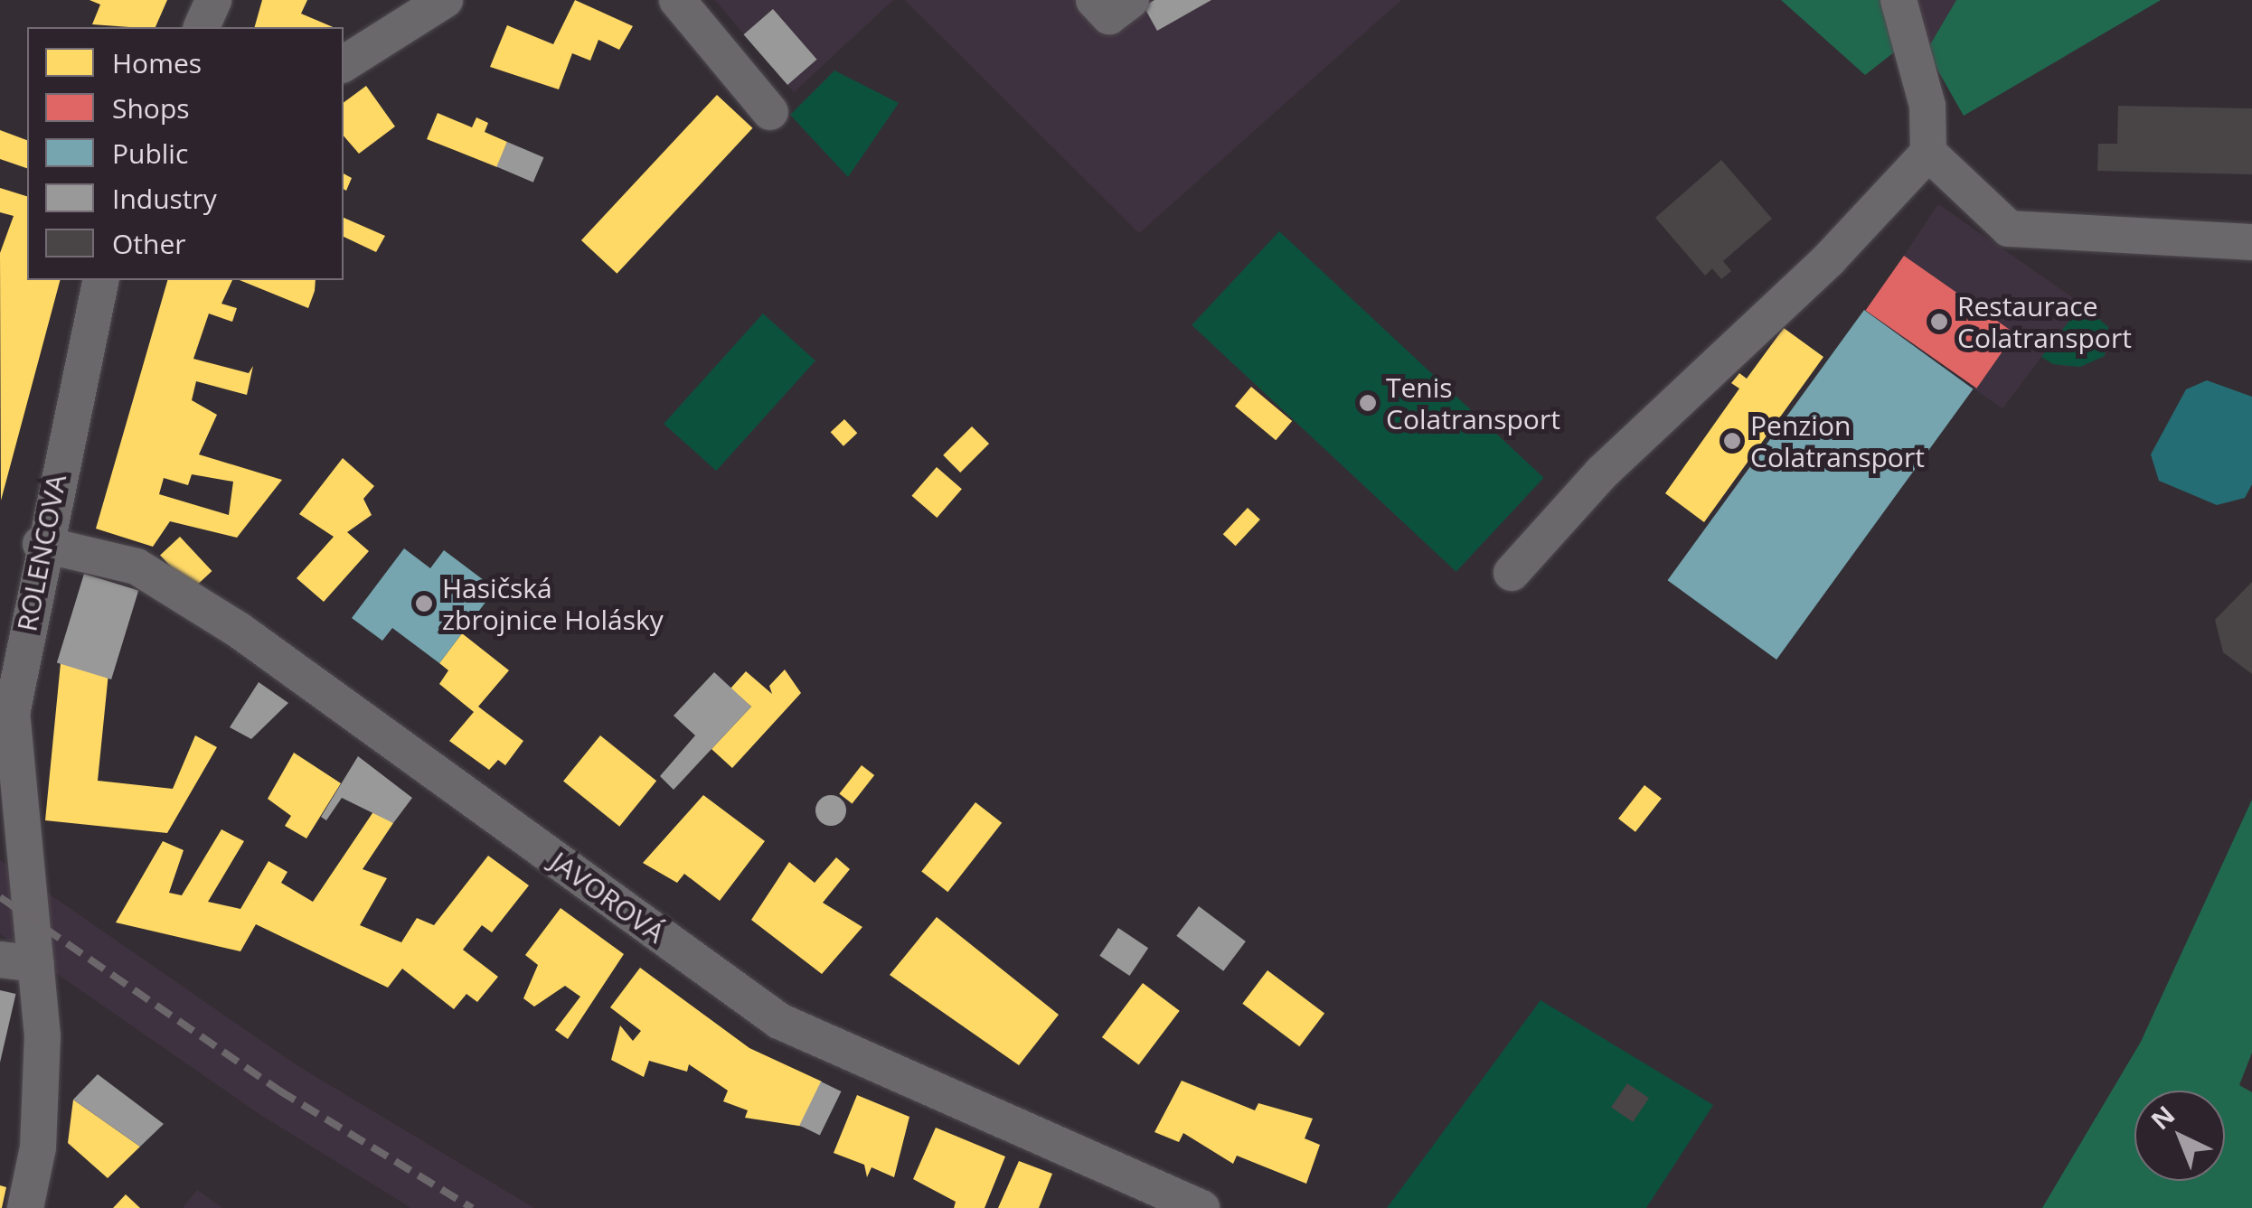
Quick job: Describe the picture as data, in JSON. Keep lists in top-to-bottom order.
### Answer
{
  "streets": {
    "street": ["ROLENCOVA", "JAVOROVÁ"]
  },
  "crossings": [
    ["ROLENCOVA", "JAVOROVÁ"]
  ],
  "places": [
    "Restaurace Colatransport",
    "Tenis Colatransport",
    "Penzion Colatransport",
    "Hasičská zbrojnice Holásky"
  ],
  "legend": [
    "Homes",
    "Shops",
    "Public",
    "Industry",
    "Other"
  ],
  "north": "top left"
}
